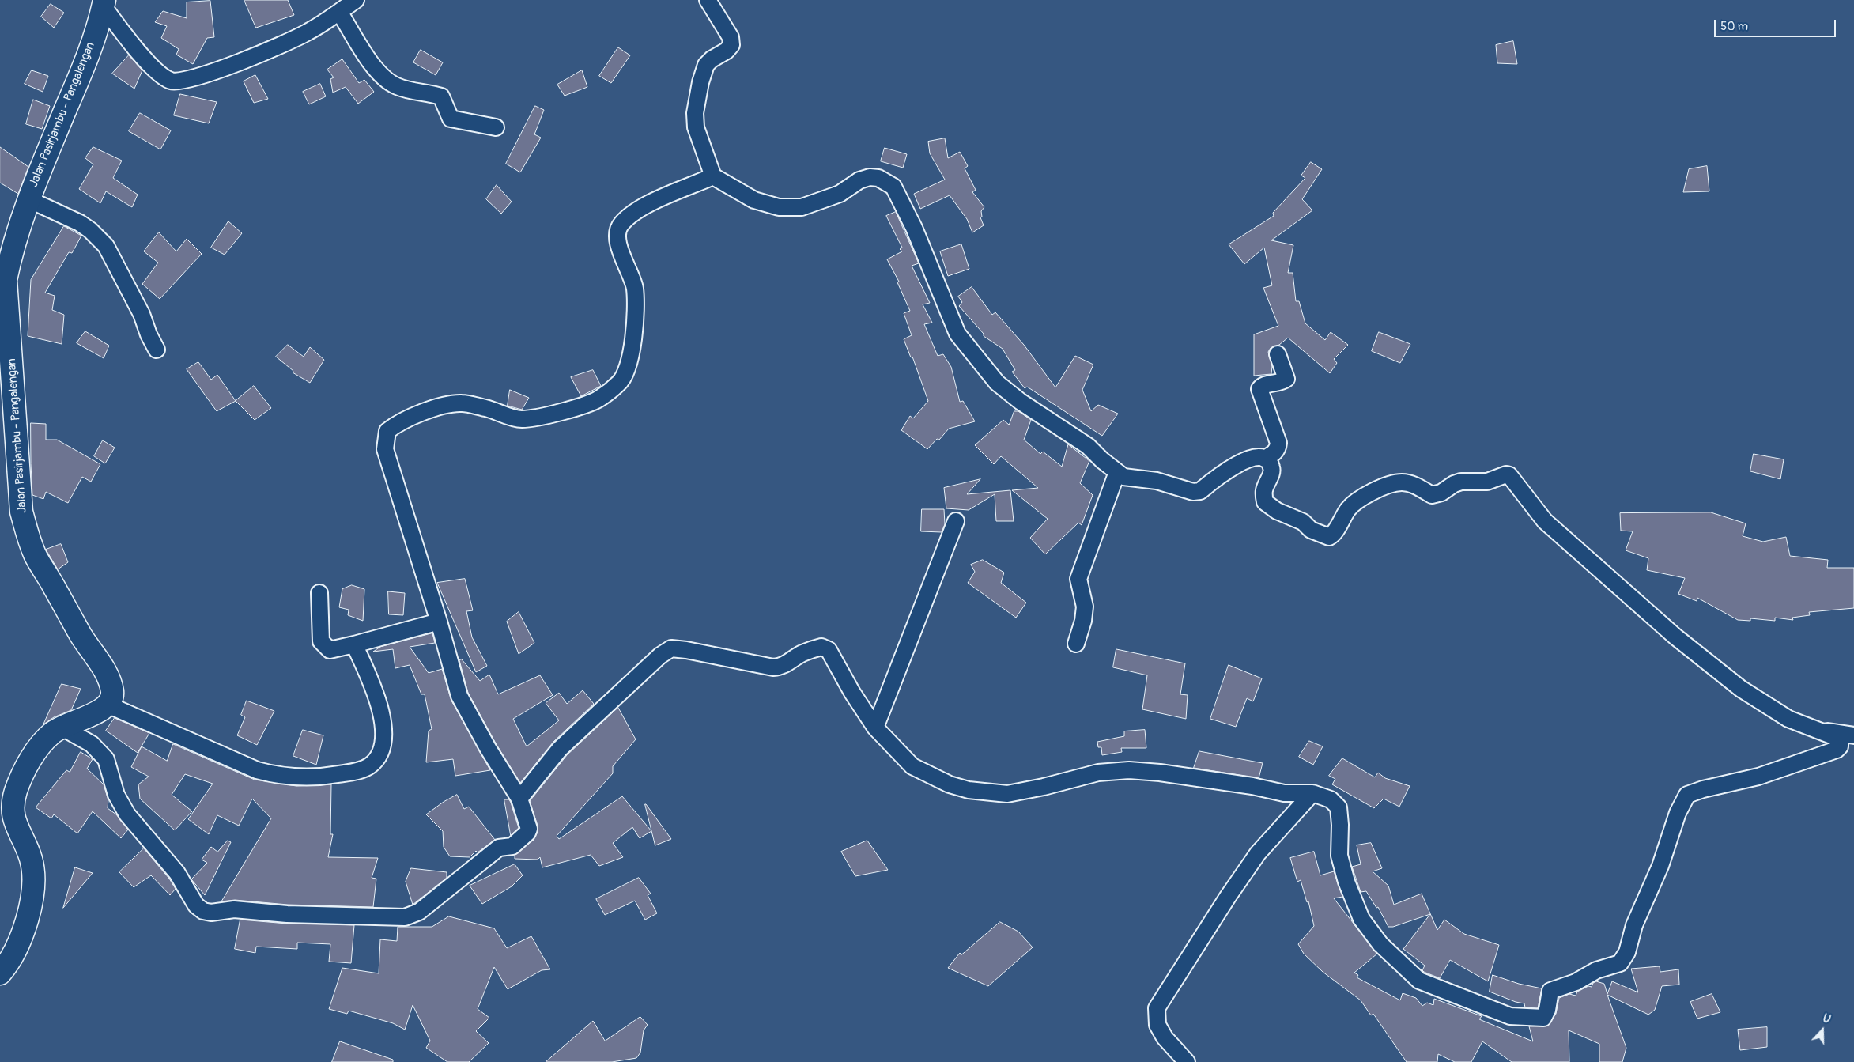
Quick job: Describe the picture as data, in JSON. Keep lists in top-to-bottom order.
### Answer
{
  "streets": {
    "main road": ["Jalan Pasirjambu - Pangalengan"]
  },
  "scale_bar": "50 m",
  "north": "top"
}
